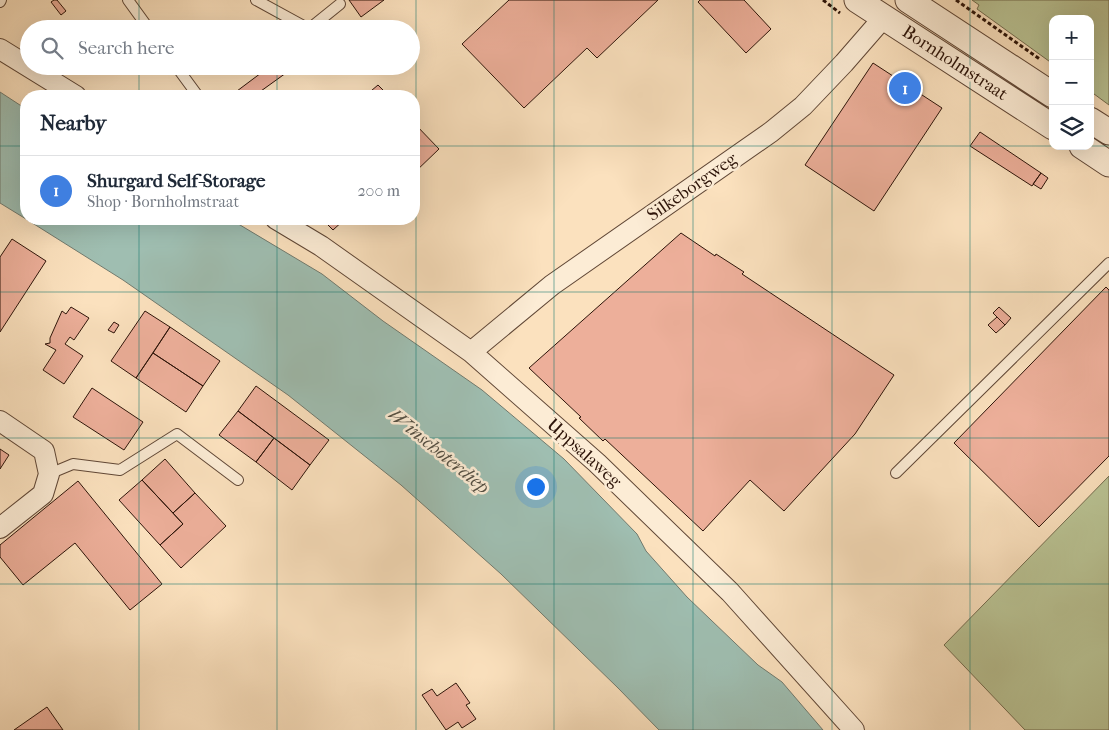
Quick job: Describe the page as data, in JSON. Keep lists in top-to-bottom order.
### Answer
{
  "streets": {
    "street": ["Bornholmstraat", "Silkeborgweg", "Uppsalaweg"]
  },
  "crossings": [
    ["Bornholmstraat", "Silkeborgweg"],
    ["Silkeborgweg", "Uppsalaweg"]
  ],
  "water": ["Winschoterdiep"],
  "page": {
    "map_buttons": ["+", "−"],
    "search": "Search here",
    "pins": "1",
    "heading": "Nearby",
    "list": [
      {
        "mark": "1",
        "name": "Shurgard Self-Storage",
        "note": "Shop · Bornholmstraat",
        "value": "200 m"
      }
    ]
  }
}
